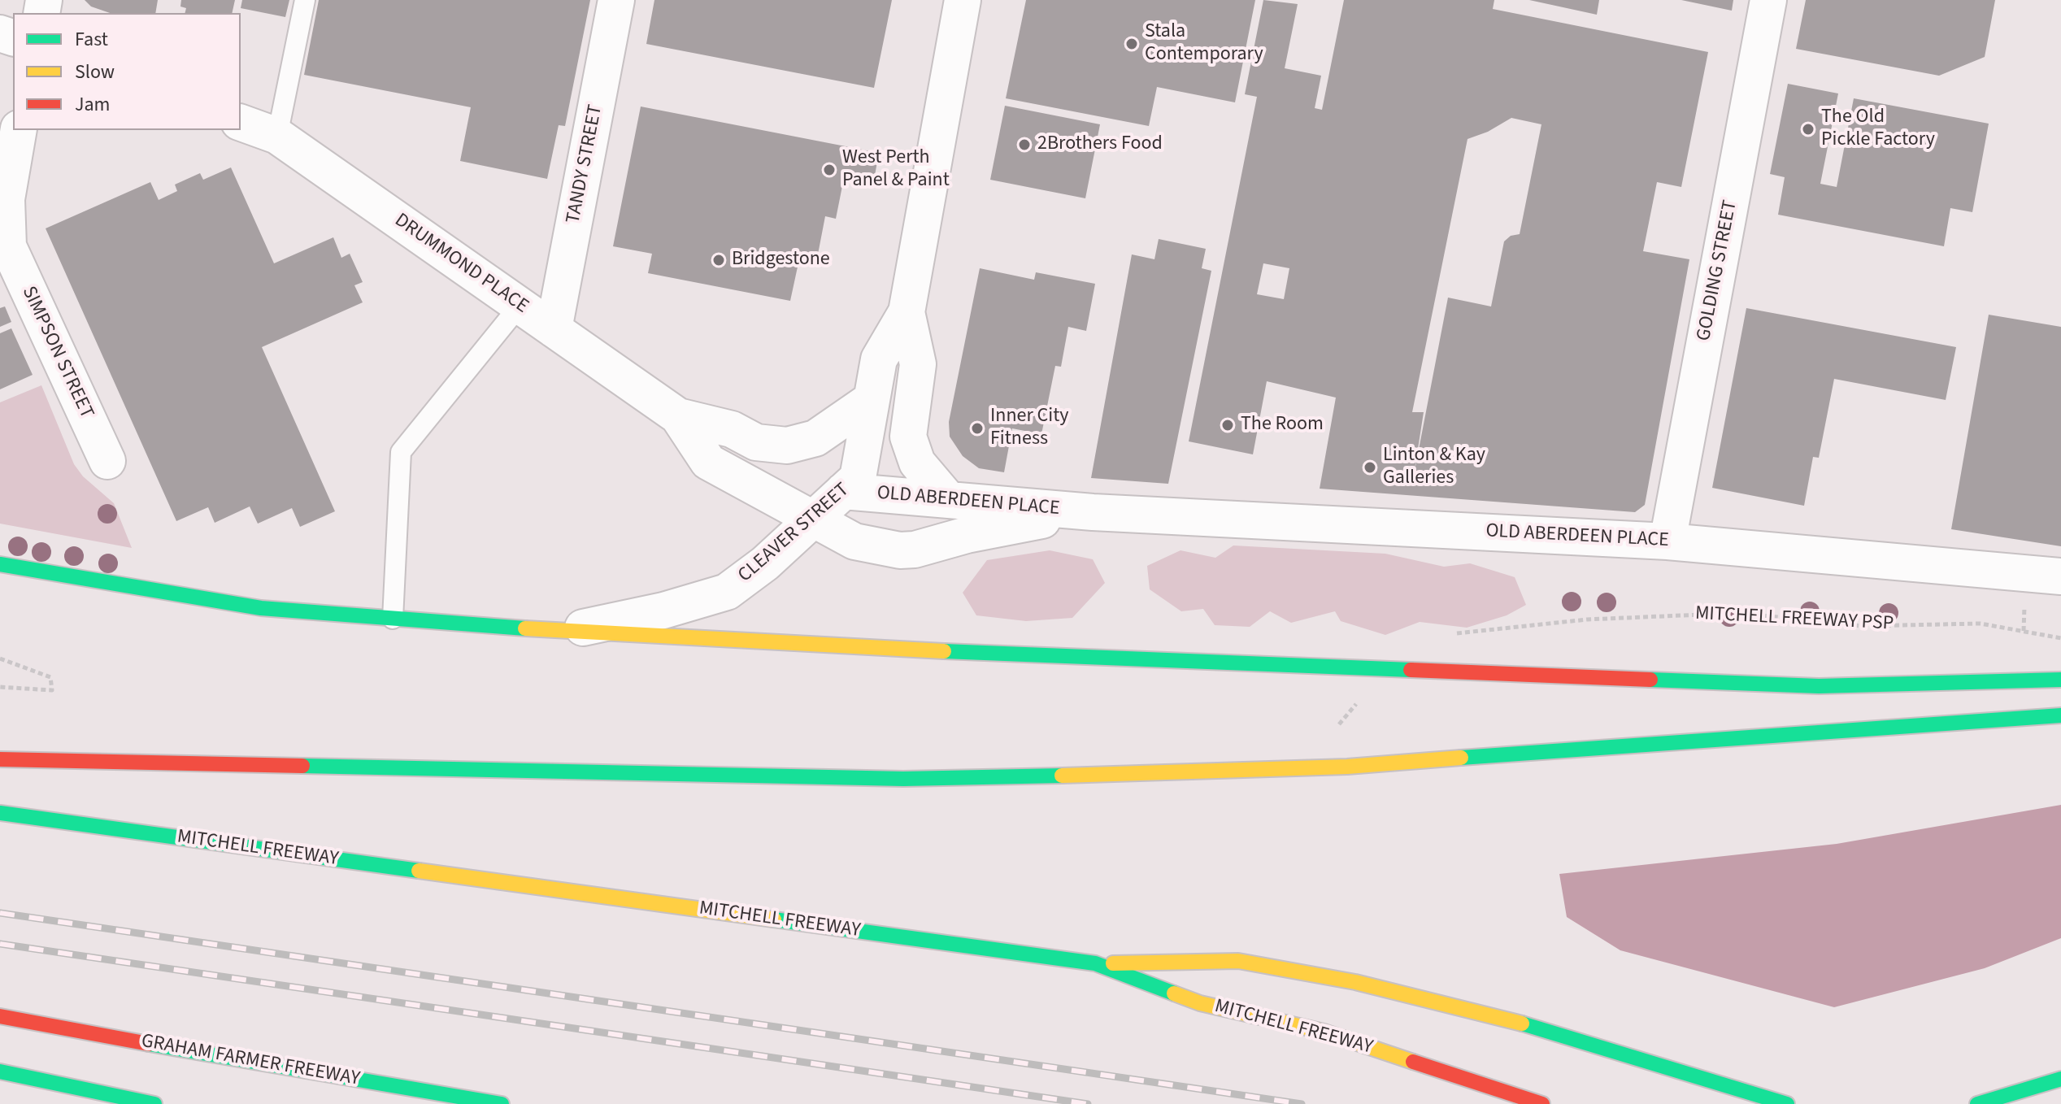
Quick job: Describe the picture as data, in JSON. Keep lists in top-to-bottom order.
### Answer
{
  "streets": {
    "highway": ["MITCHELL FREEWAY", "GRAHAM FARMER FREEWAY"],
    "street": [
      "TANDY STREET",
      "DRUMMOND PLACE",
      "GOLDING STREET",
      "SIMPSON STREET",
      "OLD ABERDEEN PLACE",
      "CLEAVER STREET"
    ],
    "path": ["MITCHELL FREEWAY PSP"]
  },
  "crossings": [
    ["TANDY STREET", "DRUMMOND PLACE"],
    ["DRUMMOND PLACE", "OLD ABERDEEN PLACE"],
    ["DRUMMOND PLACE", "CLEAVER STREET"],
    ["GOLDING STREET", "OLD ABERDEEN PLACE"],
    ["OLD ABERDEEN PLACE", "CLEAVER STREET"]
  ],
  "places": [
    "Stala Contemporary",
    "The Old Pickle Factory",
    "2Brothers Food",
    "West Perth Panel & Paint",
    "Bridgestone",
    "The Room",
    "Inner City Fitness",
    "Linton & Kay Galleries"
  ],
  "legend": ["Fast", "Slow", "Jam"]
}
